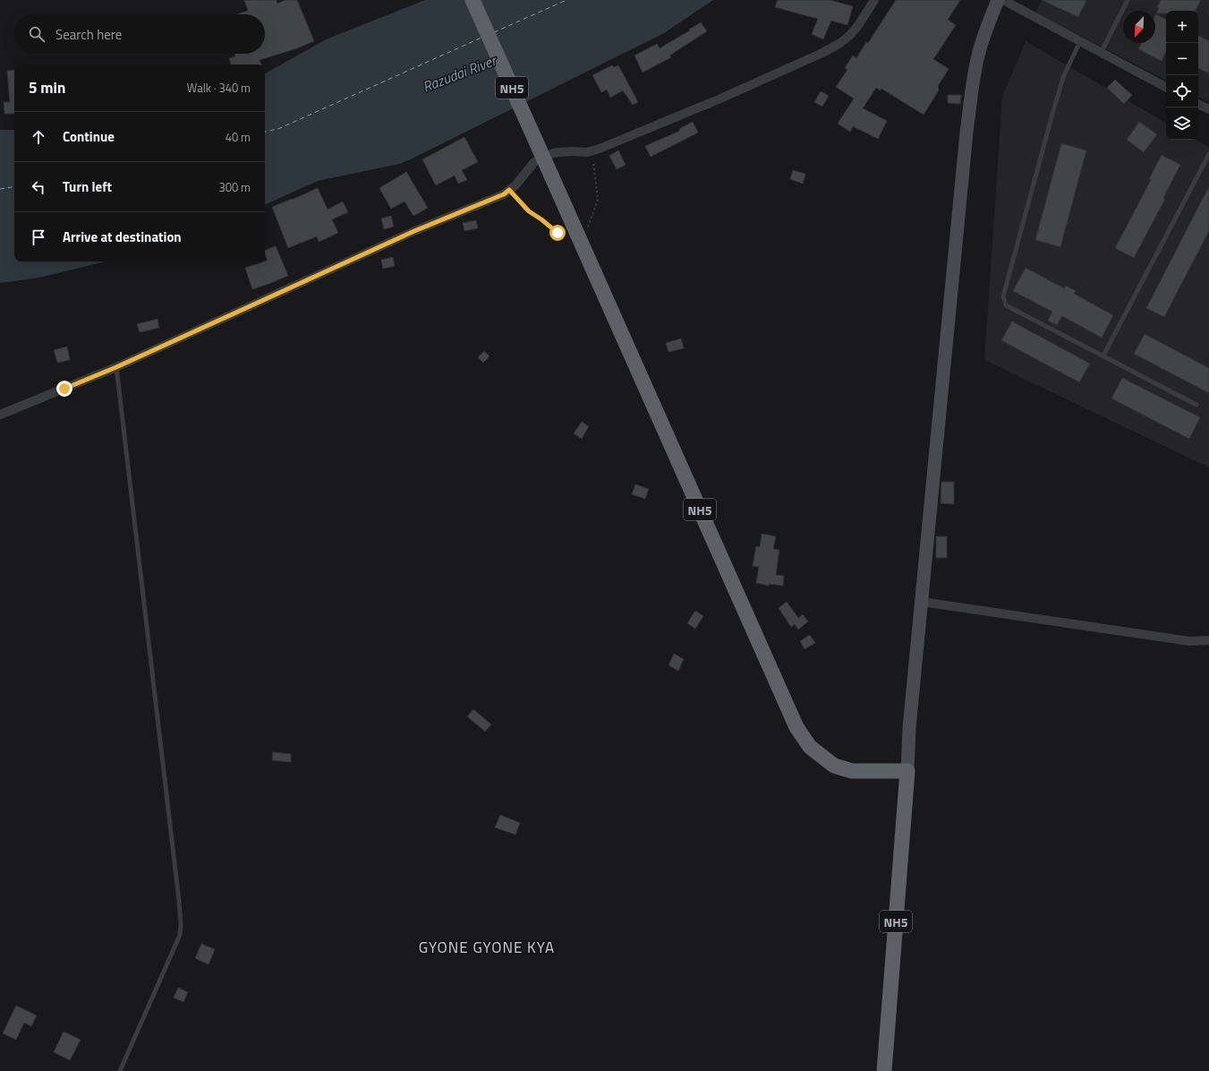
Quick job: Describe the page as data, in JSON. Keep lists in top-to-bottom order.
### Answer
{
  "streets": {
    "highway": ["NH5"]
  },
  "districts": ["GYONE GYONE KYA"],
  "water": ["Razudai River"],
  "north": "bottom left",
  "page": {
    "map_buttons": ["+", "−"],
    "search": "Search here",
    "heading": ["5 min", "Walk · 340 m"],
    "list": [
      ["Continue", "40 m"],
      ["Turn left", "300 m"],
      "Arrive at destination"
    ]
  }
}
